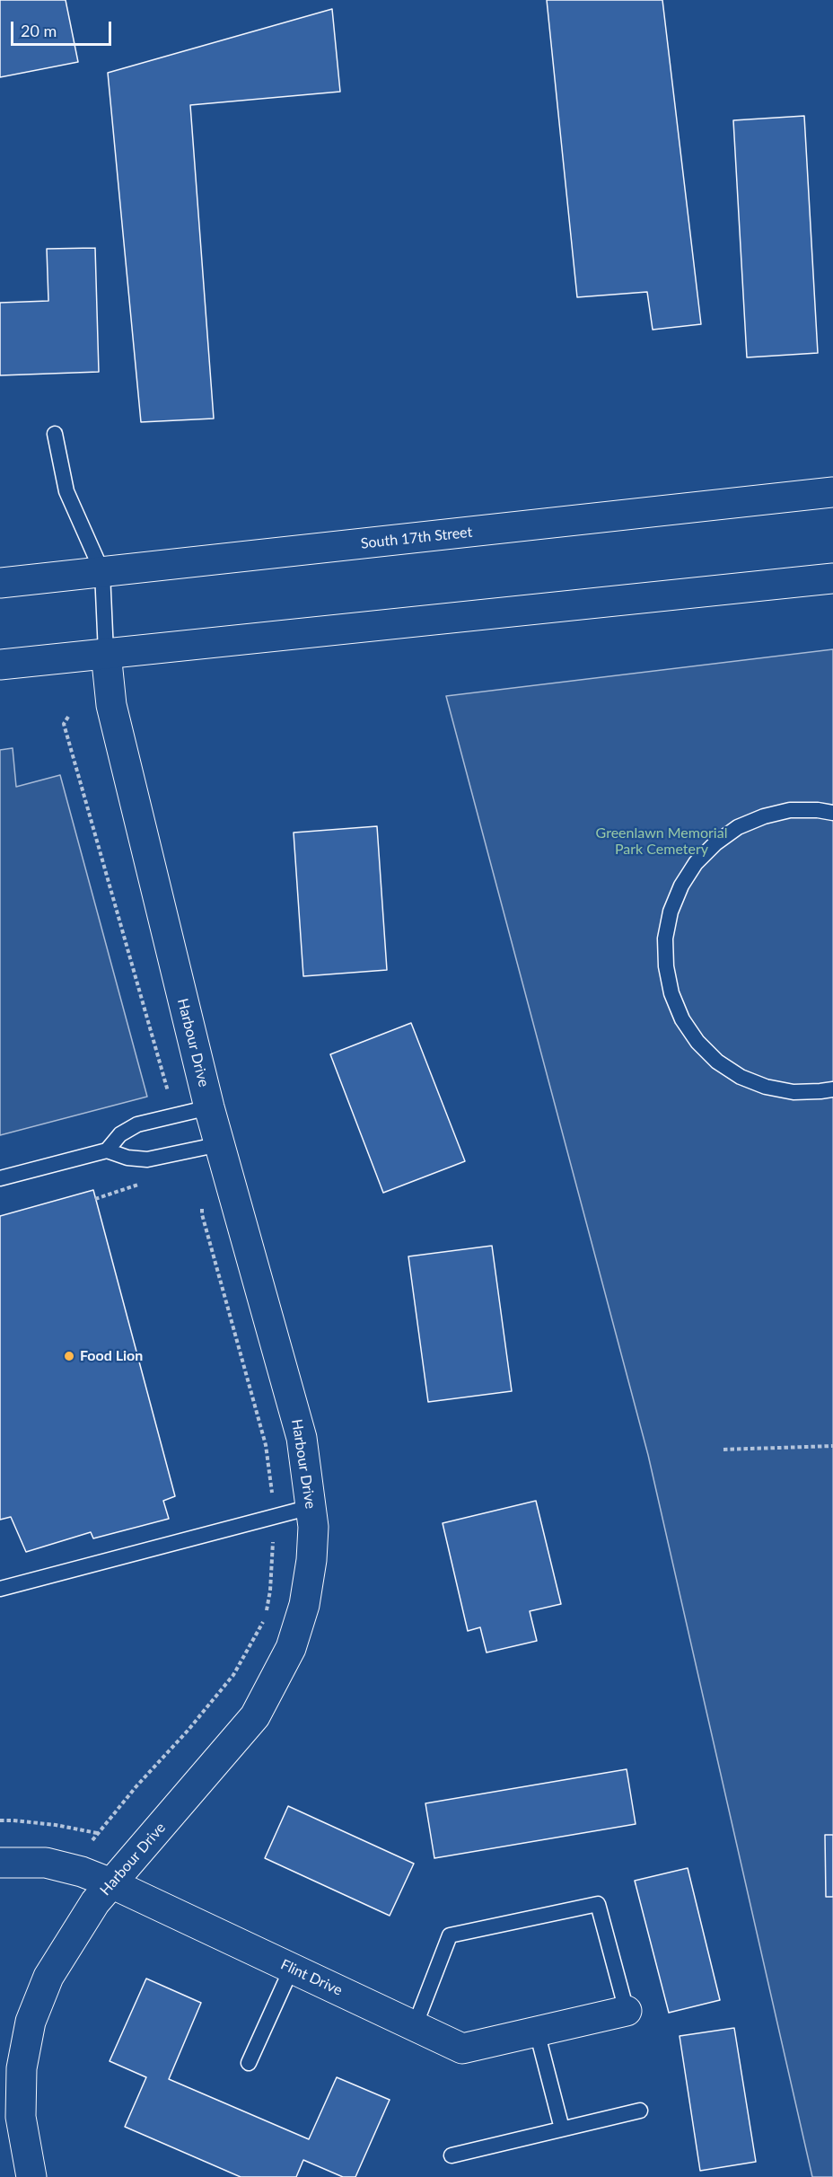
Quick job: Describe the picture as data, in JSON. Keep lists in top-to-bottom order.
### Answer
{
  "streets": {
    "street": ["South 17th Street", "Harbour Drive", "Flint Drive"]
  },
  "crossings": [
    ["Harbour Drive", "Flint Drive"]
  ],
  "parks": ["Greenlawn Memorial Park Cemetery"],
  "places": ["Food Lion"],
  "scale_bar": "20 m"
}
